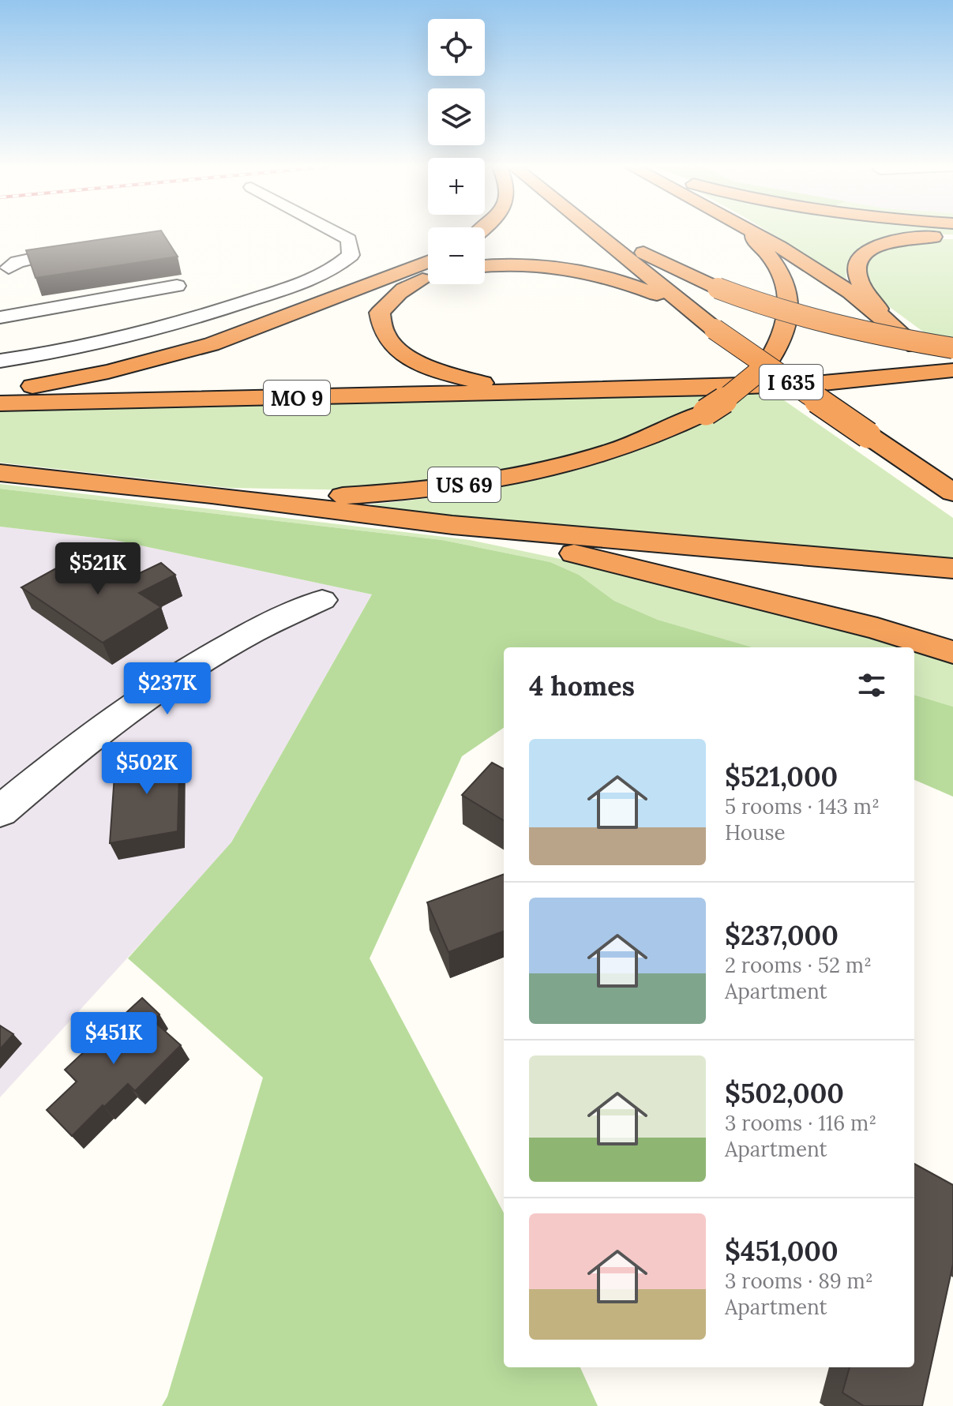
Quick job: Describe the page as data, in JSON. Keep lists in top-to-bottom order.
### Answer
{
  "streets": {
    "highway": ["I 635", "MO 9", "US 69"]
  },
  "page": {
    "map_buttons": ["+", "−"],
    "price": [
      "$521K",
      "$237K",
      "$502K",
      "$451K"
    ],
    "heading": "4 homes",
    "list": [
      {
        "name": "$521,000",
        "note": "5 rooms · 143 m² · House"
      },
      {
        "name": "$237,000",
        "note": "2 rooms · 52 m² · Apartment"
      },
      {
        "name": "$502,000",
        "note": "3 rooms · 116 m² · Apartment"
      },
      {
        "name": "$451,000",
        "note": "3 rooms · 89 m² · Apartment"
      }
    ]
  }
}
